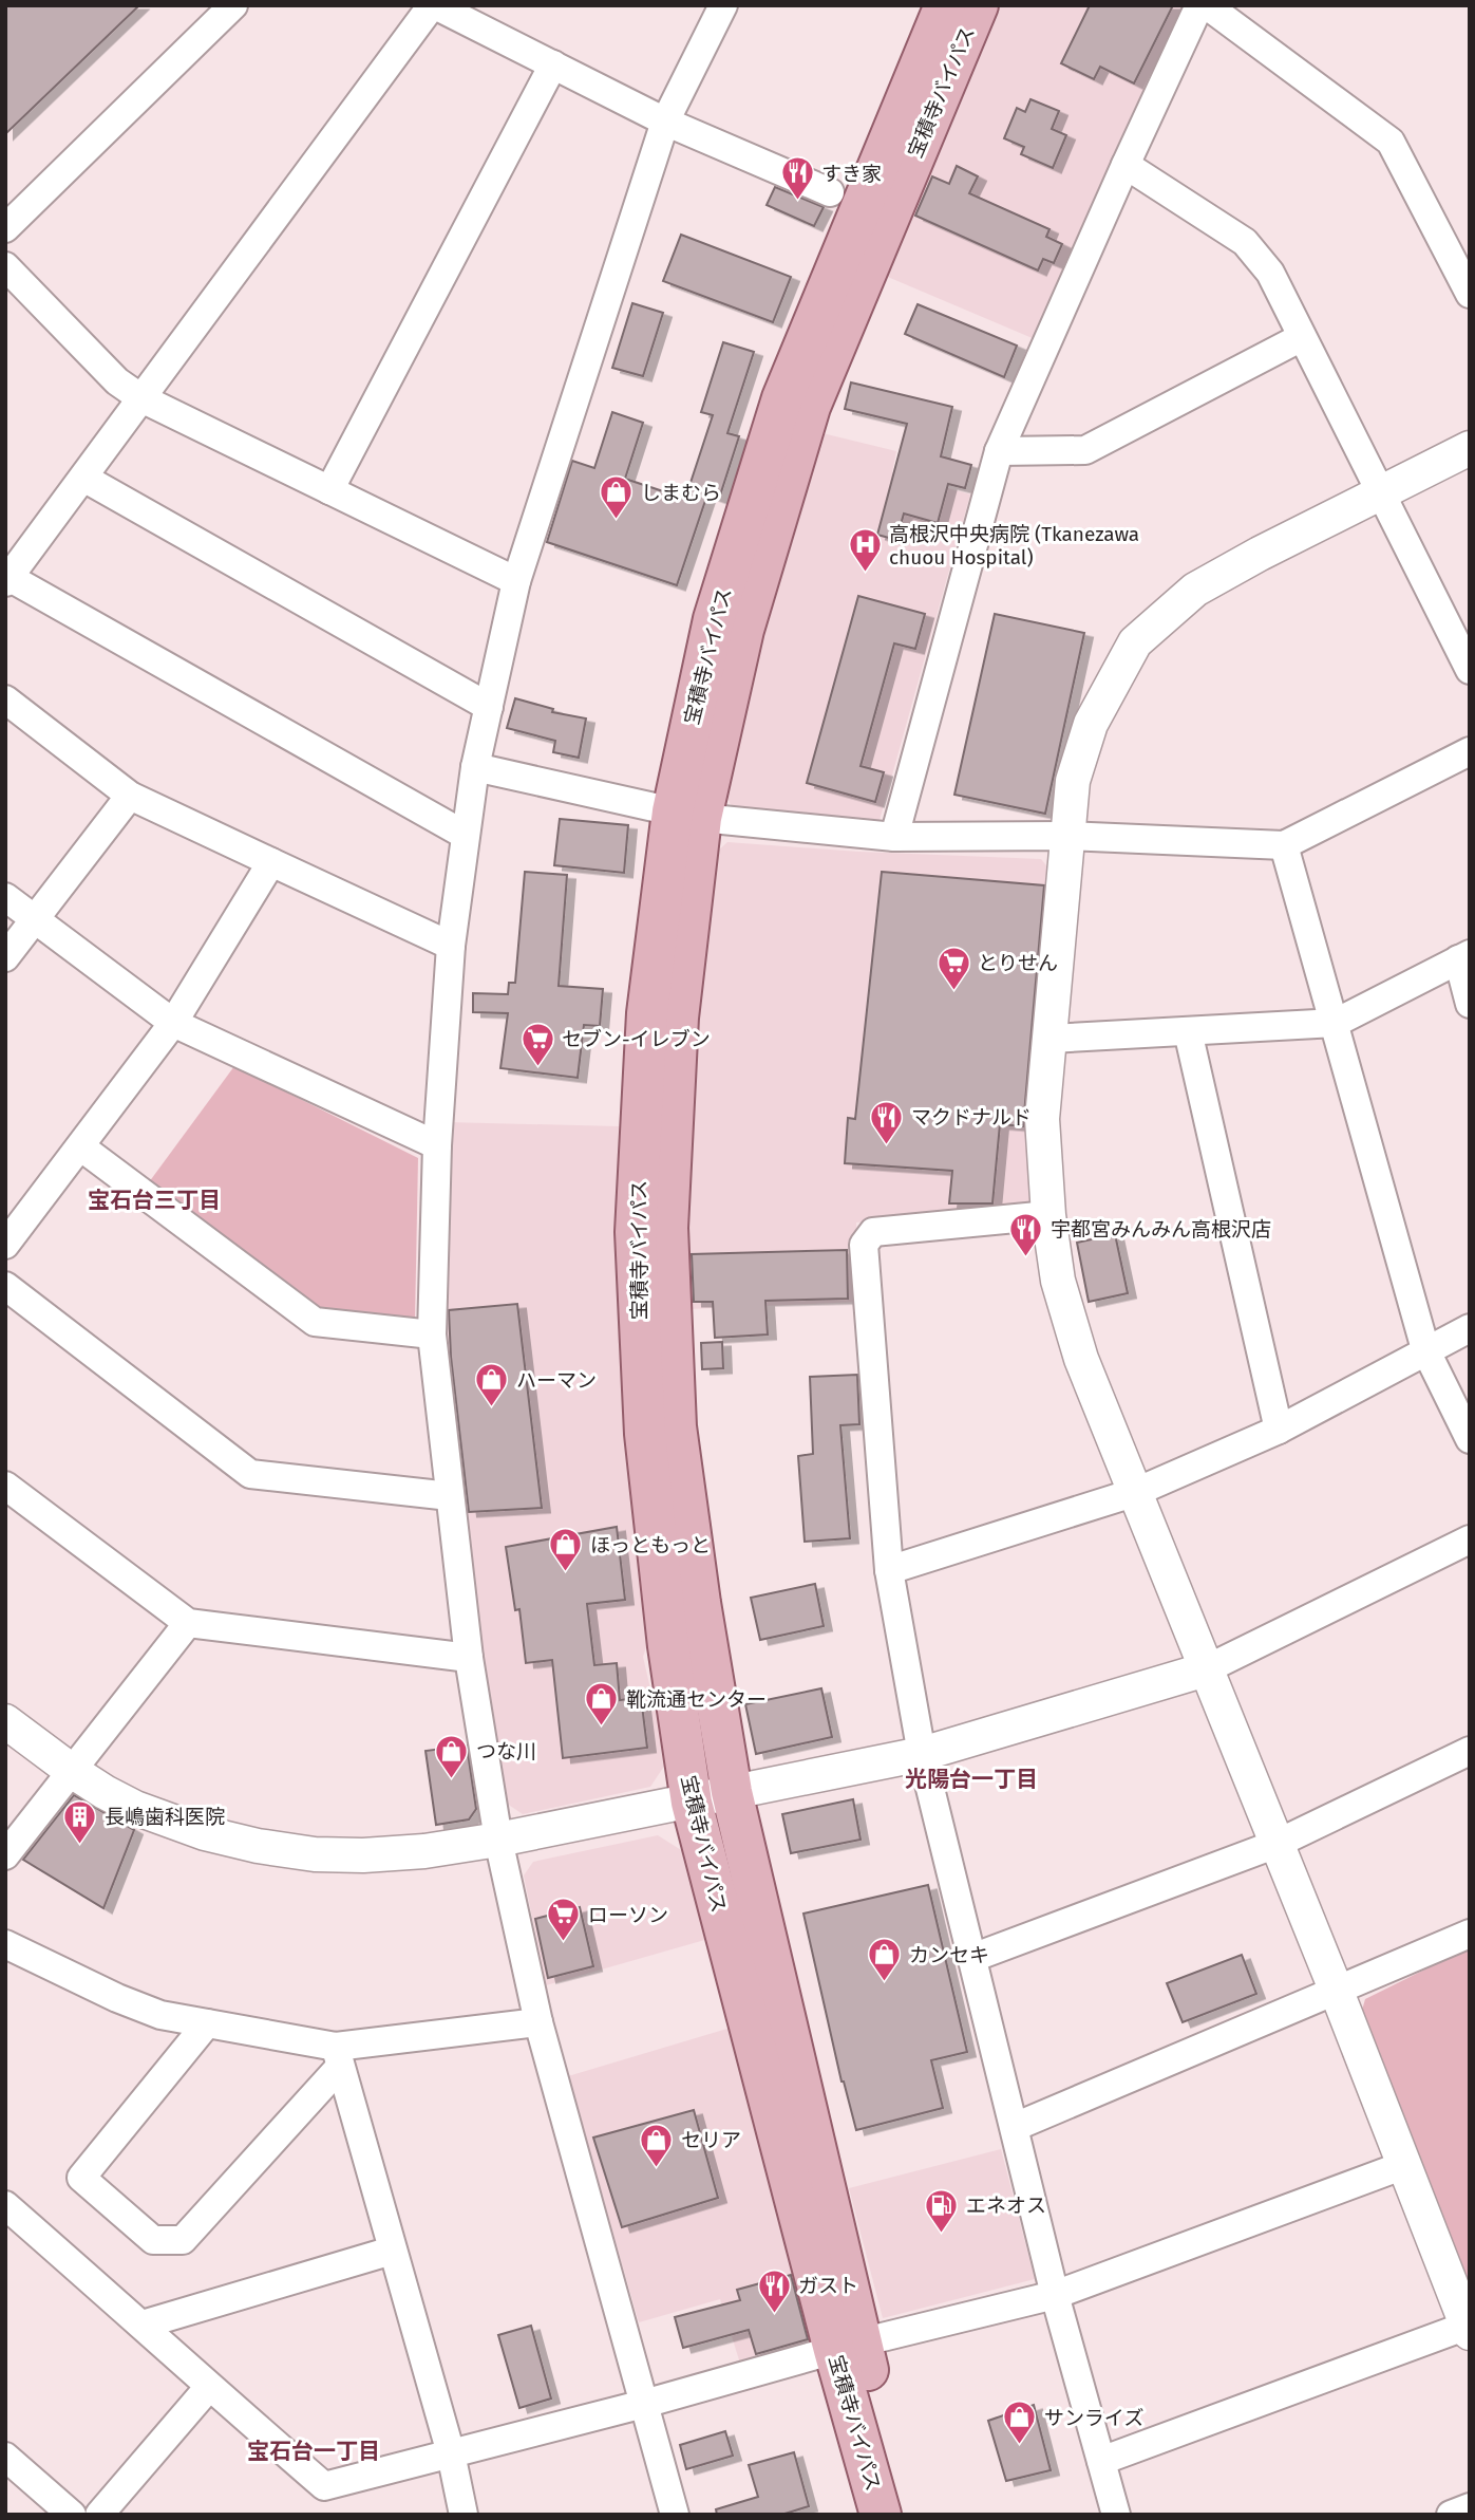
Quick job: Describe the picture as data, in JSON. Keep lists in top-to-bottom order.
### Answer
{
  "streets": {
    "main road": ["宝積寺バイパス"]
  },
  "districts": ["宝石台三丁目", "光陽台一丁目", "宝石台一丁目"],
  "places": {
    "restaurant": [
      "すき家",
      "マクドナルド",
      "宇都宮みんみん高根沢店",
      "ガスト"
    ],
    "shop": [
      "しまむら",
      "ハーマン",
      "ほっともっと",
      "靴流通センター",
      "つな川",
      "カンセキ",
      "セリア",
      "サンライズ"
    ],
    "hospital": ["高根沢中央病院 (Tkanezawa chuou Hospital)"],
    "supermarket": ["とりせん", "セブン-イレブン", "ローソン"],
    "building": ["長嶋歯科医院"],
    "fuel station": ["エネオス"]
  }
}
